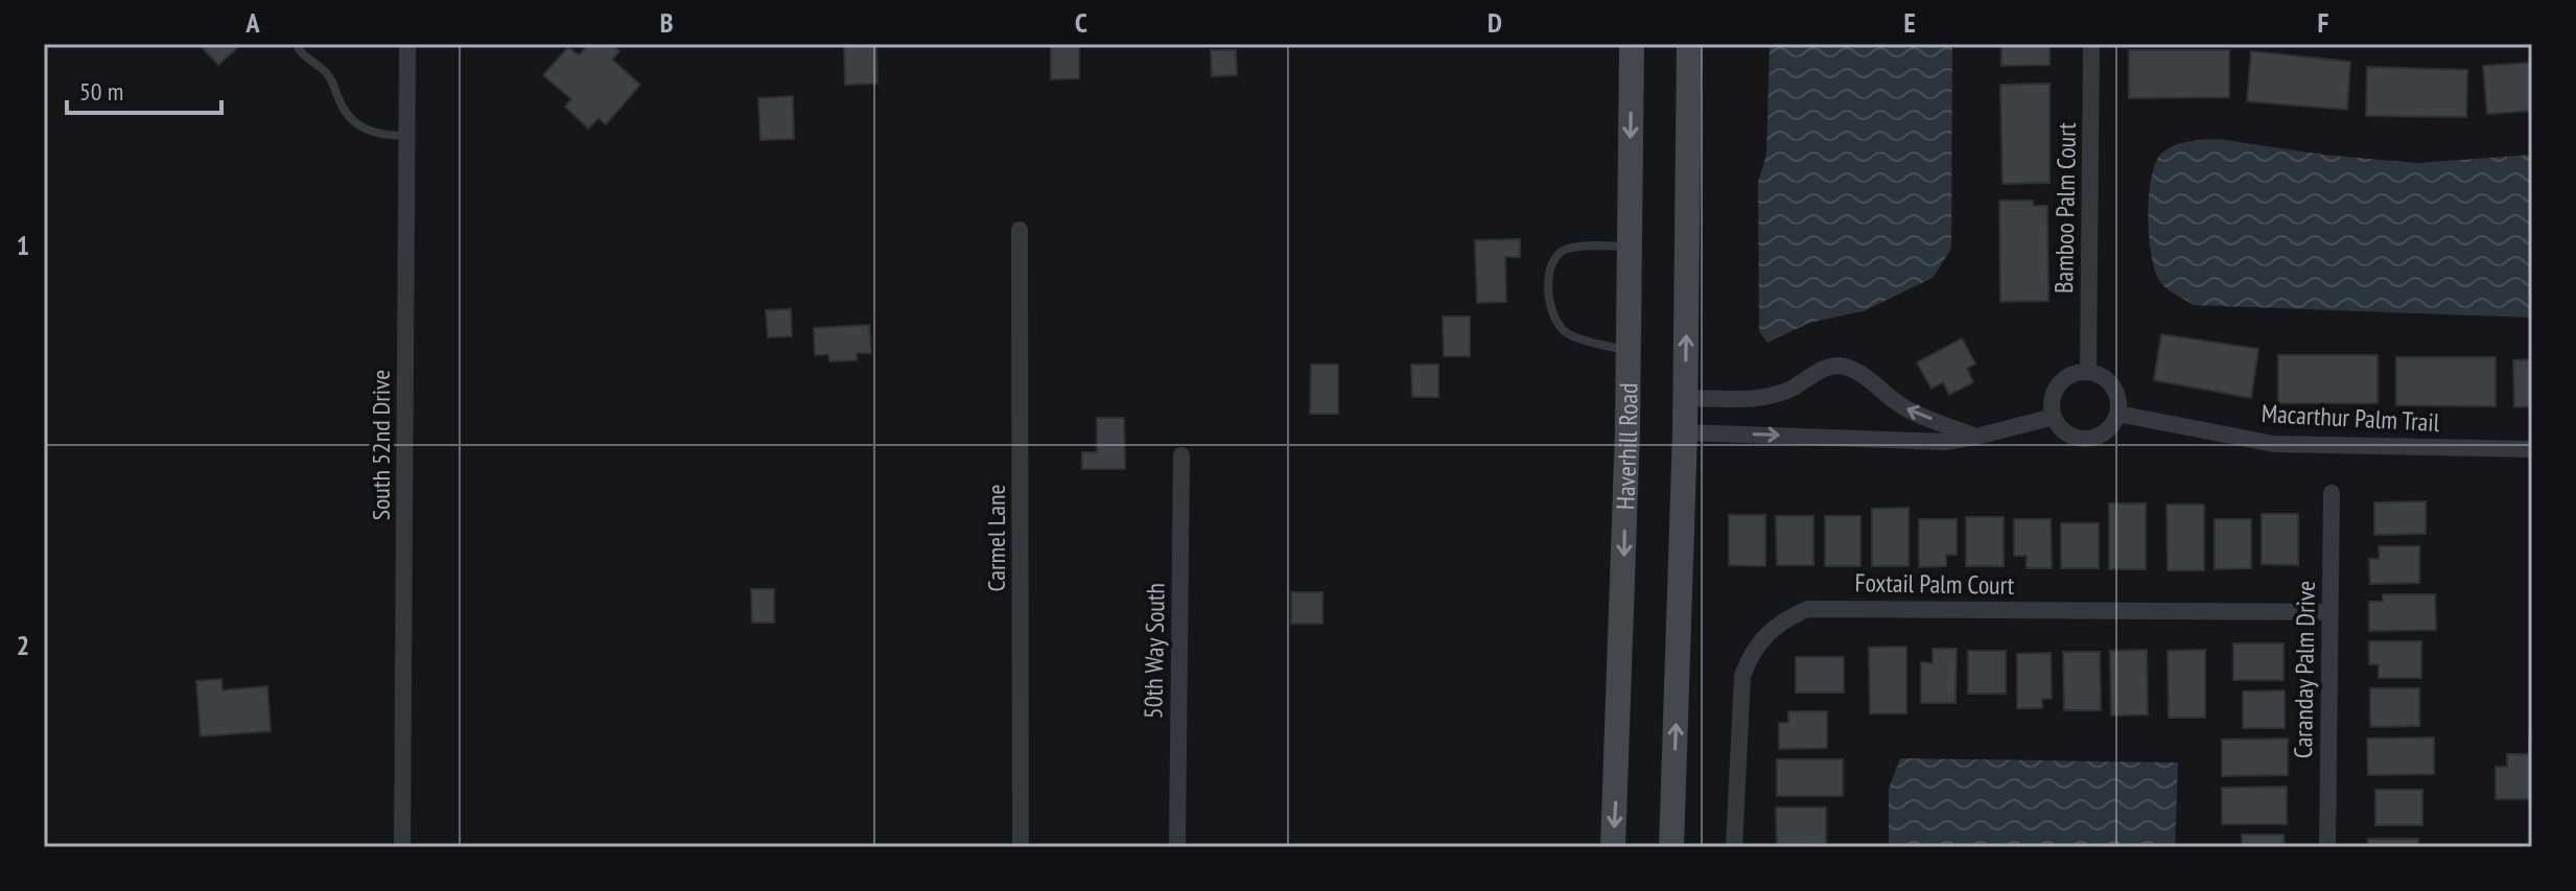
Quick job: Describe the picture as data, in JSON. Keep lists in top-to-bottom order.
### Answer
{
  "streets": {
    "street": [
      "Bamboo Palm Court",
      "Macarthur Palm Trail",
      "South 52nd Drive",
      "Haverhill Road",
      "Carmel Lane",
      "Foxtail Palm Court",
      "50th Way South",
      "Caranday Palm Drive"
    ]
  },
  "crossings": [
    ["Bamboo Palm Court", "Macarthur Palm Trail"],
    ["Foxtail Palm Court", "Caranday Palm Drive"]
  ],
  "scale_bar": "50 m",
  "grid": {
    "columns": [
      "A",
      "B",
      "C",
      "D",
      "E",
      "F"
    ],
    "rows": ["1", "2"]
  }
}
